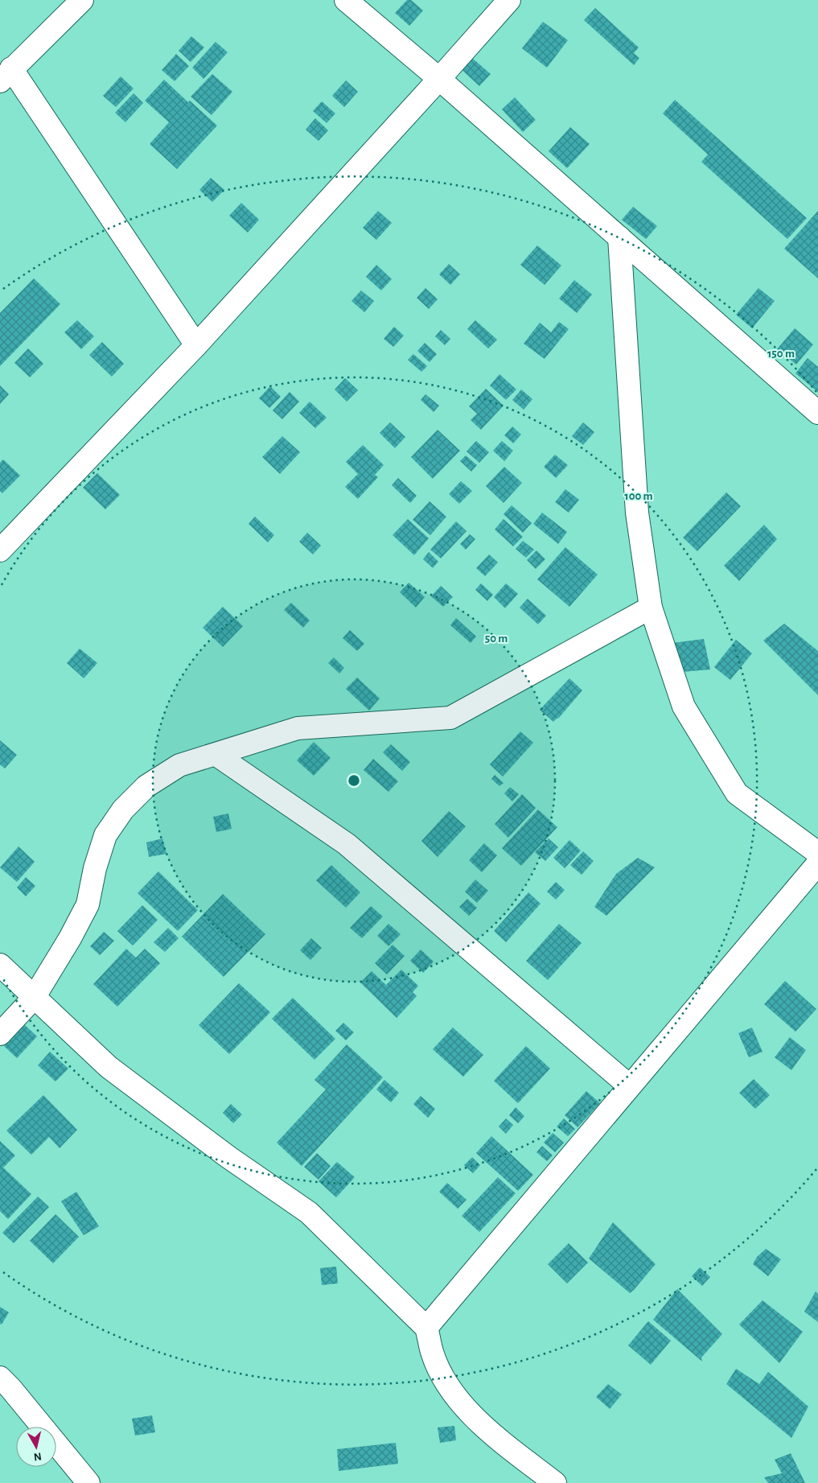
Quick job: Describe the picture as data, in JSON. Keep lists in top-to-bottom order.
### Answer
{
  "north": "bottom",
  "rings": ["150 m", "100 m", "50 m"]
}
